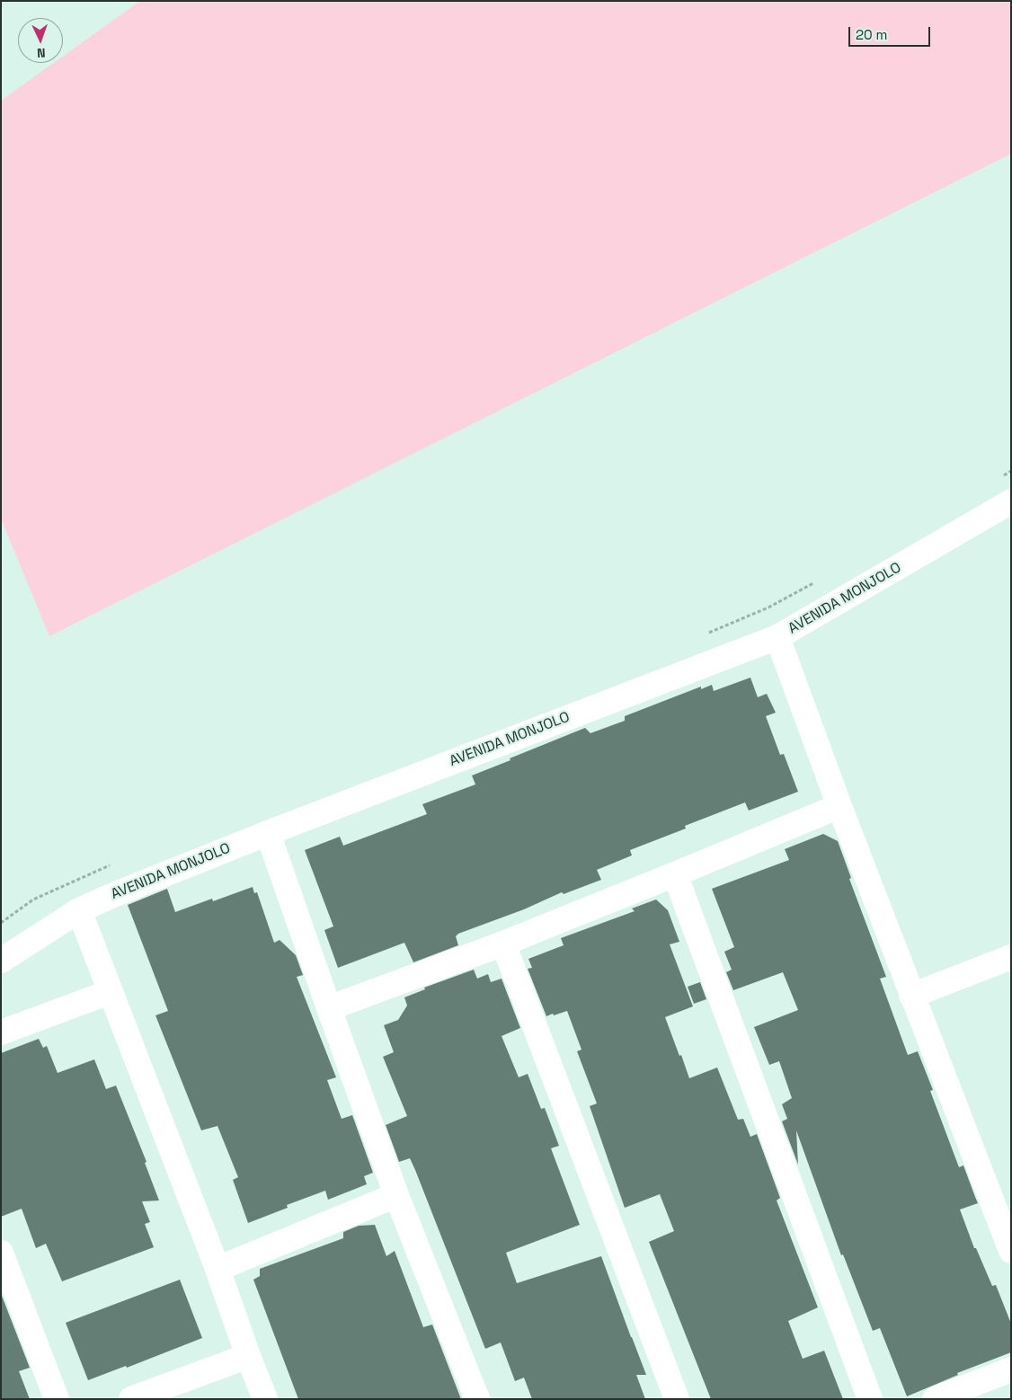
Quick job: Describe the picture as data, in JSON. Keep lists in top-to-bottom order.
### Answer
{
  "streets": {
    "street": ["AVENIDA MONJOLO"]
  },
  "scale_bar": "20 m",
  "north": "bottom"
}
